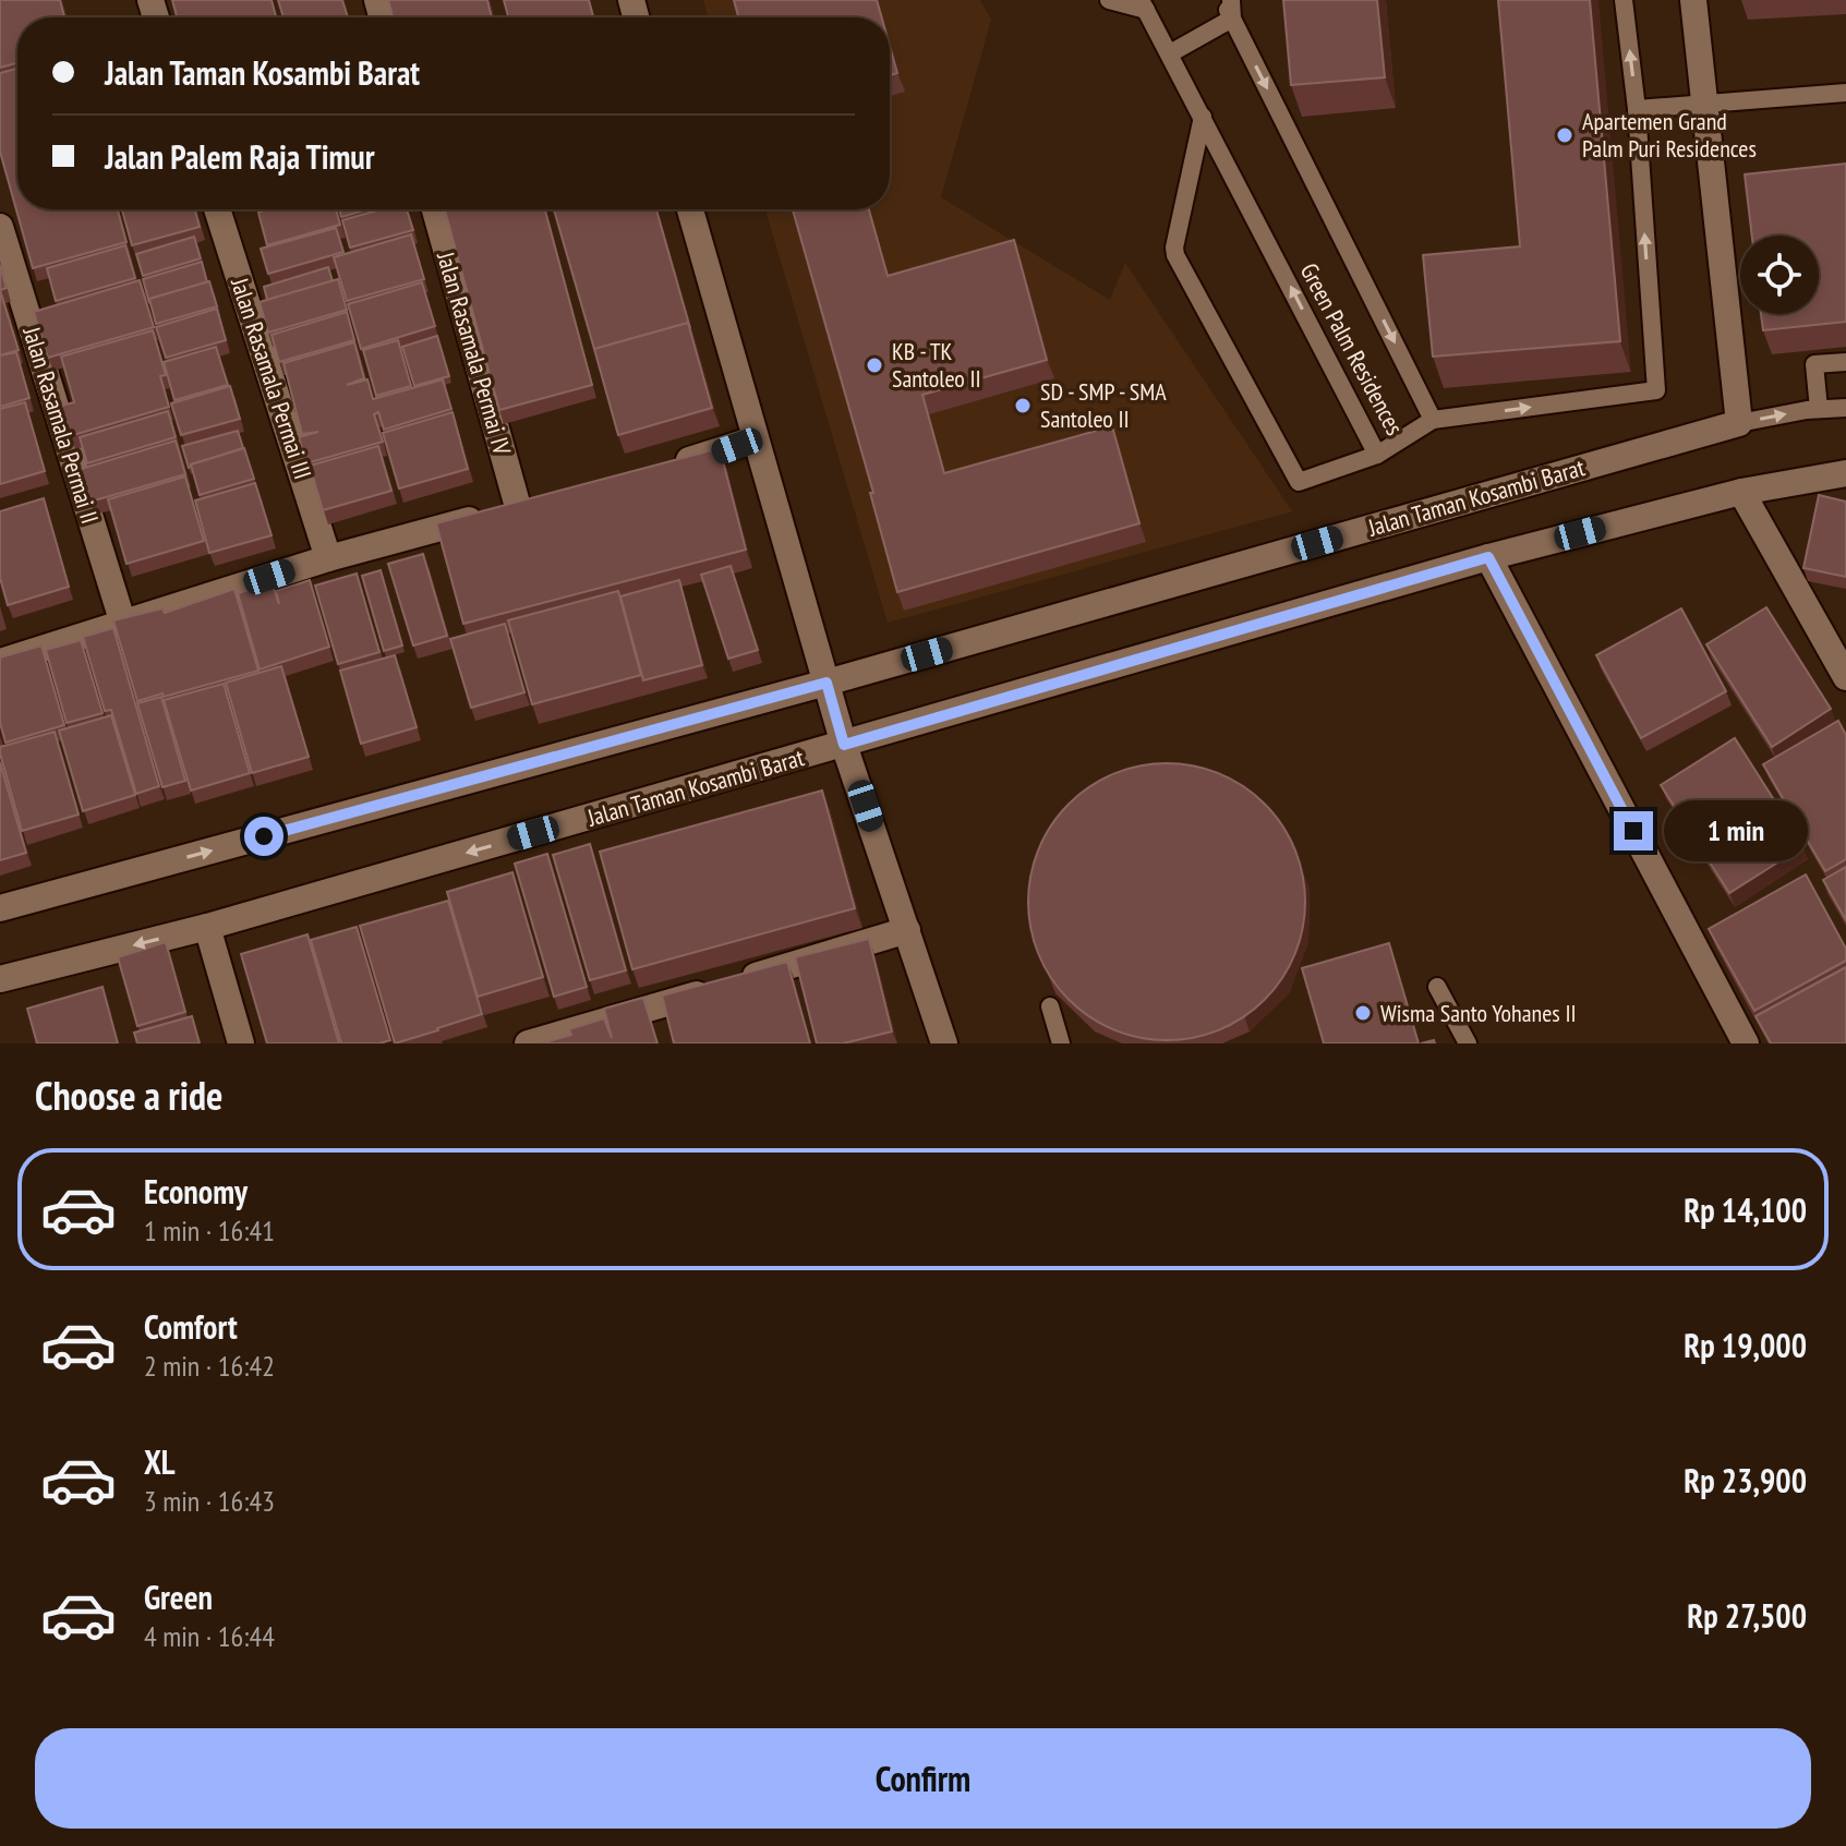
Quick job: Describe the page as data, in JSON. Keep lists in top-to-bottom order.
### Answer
{
  "streets": {
    "street": [
      "Jalan Rasamala Permai IV",
      "Jalan Rasamala Permai III",
      "Jalan Rasamala Permai II",
      "Jalan Taman Kosambi Barat"
    ],
    "lane": ["Green Palm Residences"]
  },
  "crossings": [
    ["Jalan Rasamala Permai IV", "Jalan Rasamala Permai III"]
  ],
  "places": [
    "Apartemen Grand Palm Puri Residences",
    "KB - TK Santoleo II",
    "SD - SMP - SMA Santoleo II",
    "Wisma Santo Yohanes II"
  ],
  "page": {
    "banner": ["Jalan Taman Kosambi Barat", "Jalan Palem Raja Timur"],
    "bubble": "1 min",
    "heading": "Choose a ride",
    "list": [
      {
        "name": "Economy",
        "note": "1 min · 16:41",
        "value": "Rp 14,100"
      },
      {
        "name": "Comfort",
        "note": "2 min · 16:42",
        "value": "Rp 19,000"
      },
      {
        "name": "XL",
        "note": "3 min · 16:43",
        "value": "Rp 23,900"
      },
      {
        "name": "Green",
        "note": "4 min · 16:44",
        "value": "Rp 27,500"
      }
    ],
    "buttons": "Confirm"
  }
}
